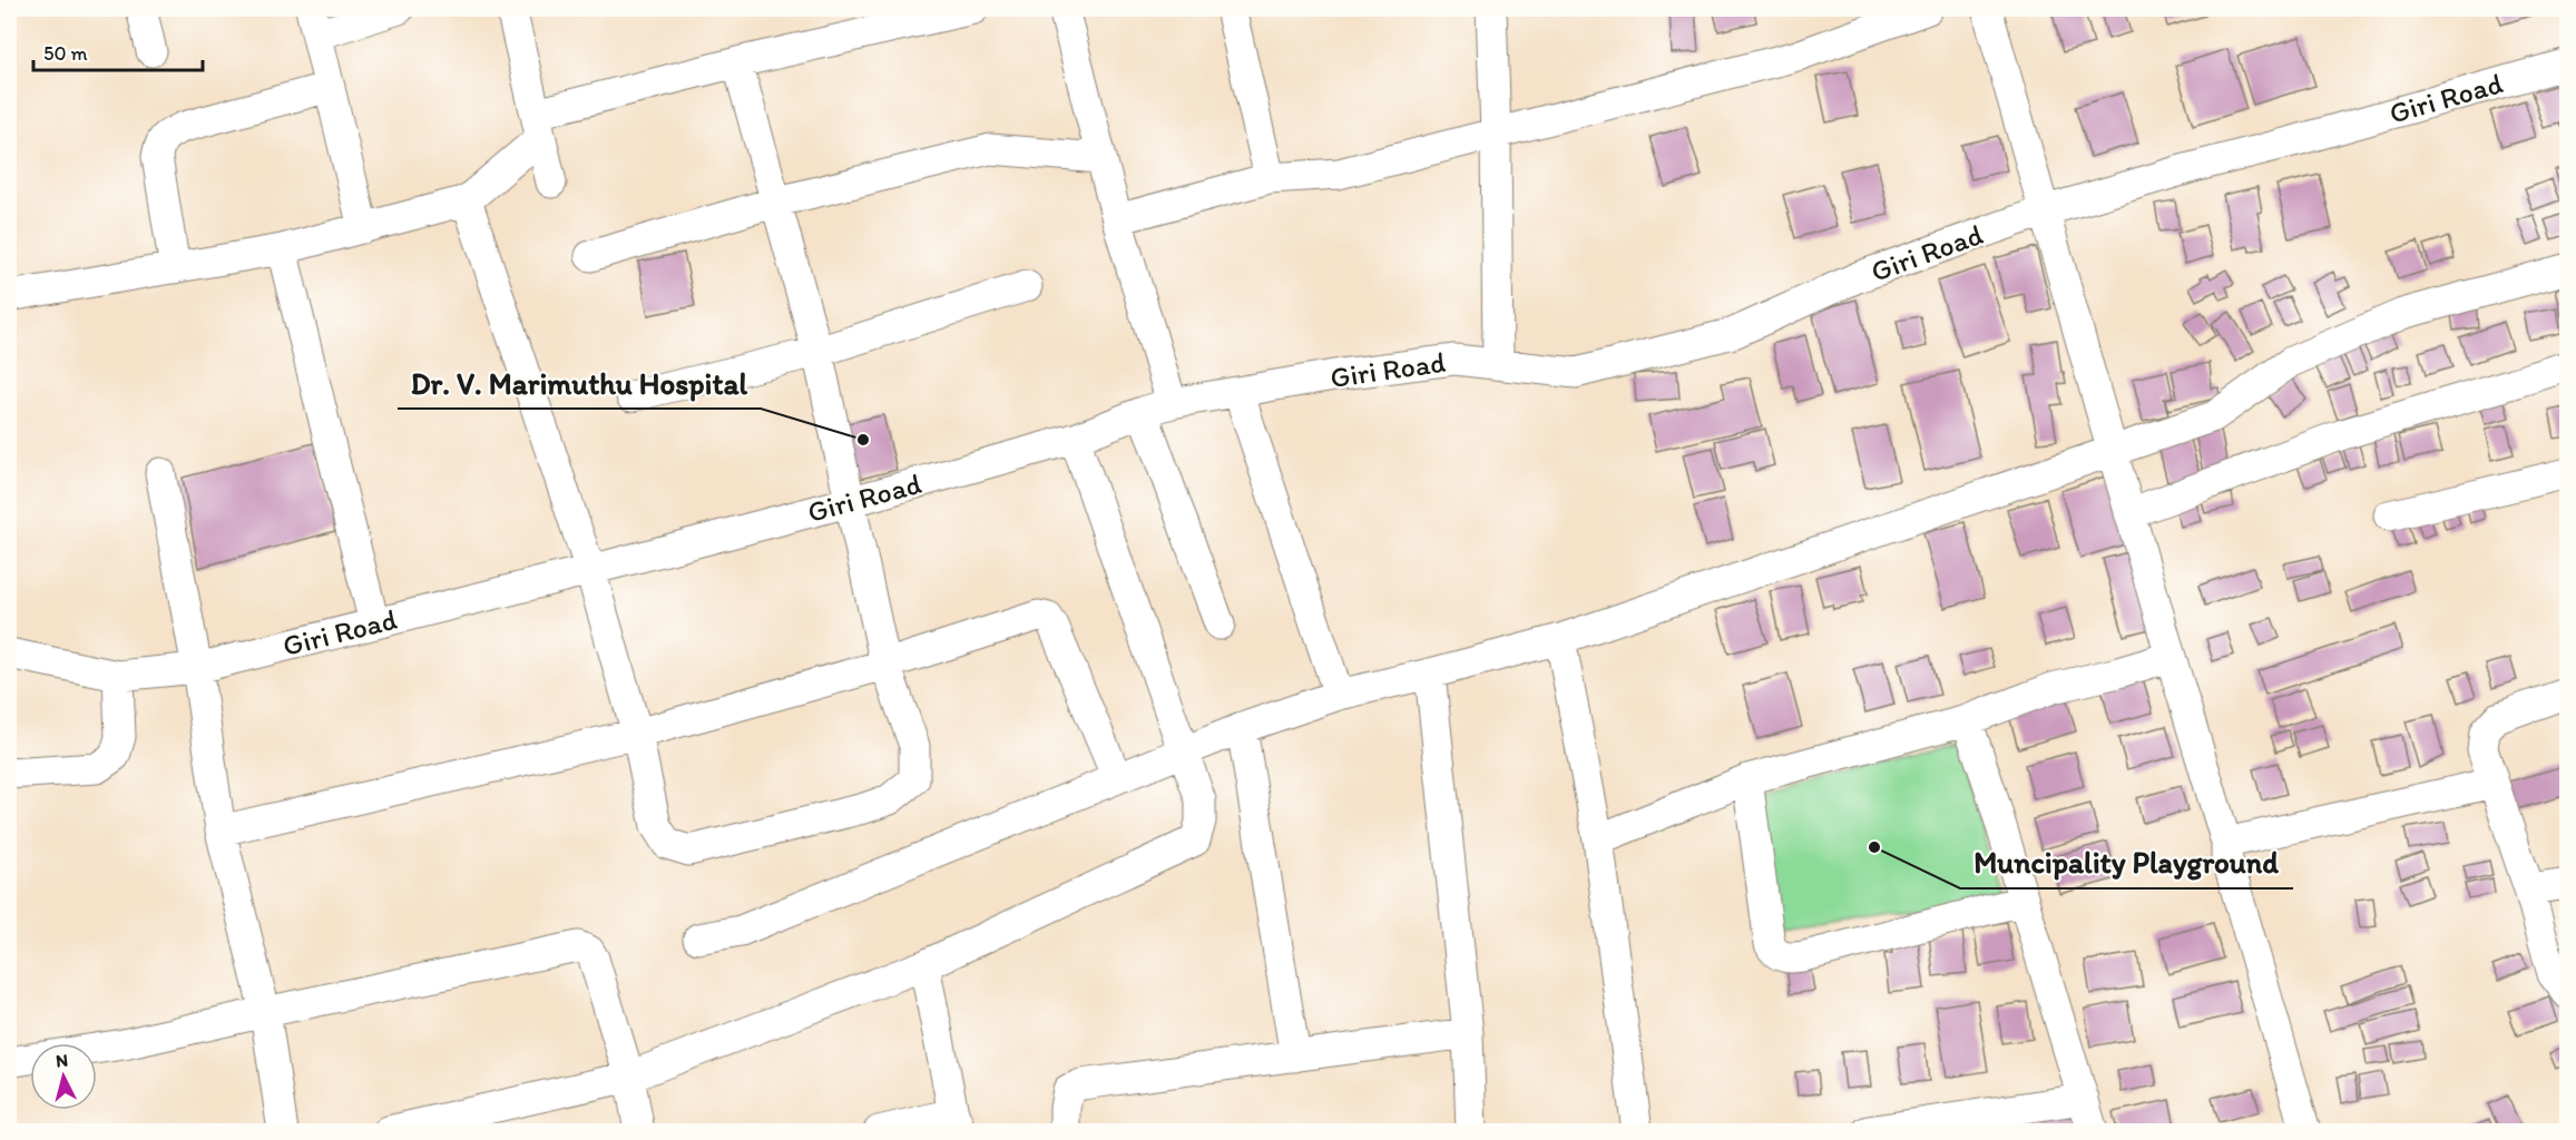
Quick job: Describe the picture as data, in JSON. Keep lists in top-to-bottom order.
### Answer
{
  "streets": {
    "street": ["Giri Road"]
  },
  "places": ["Dr. V. Marimuthu Hospital", "Muncipality Playground"],
  "scale_bar": "50 m",
  "north": "top"
}
